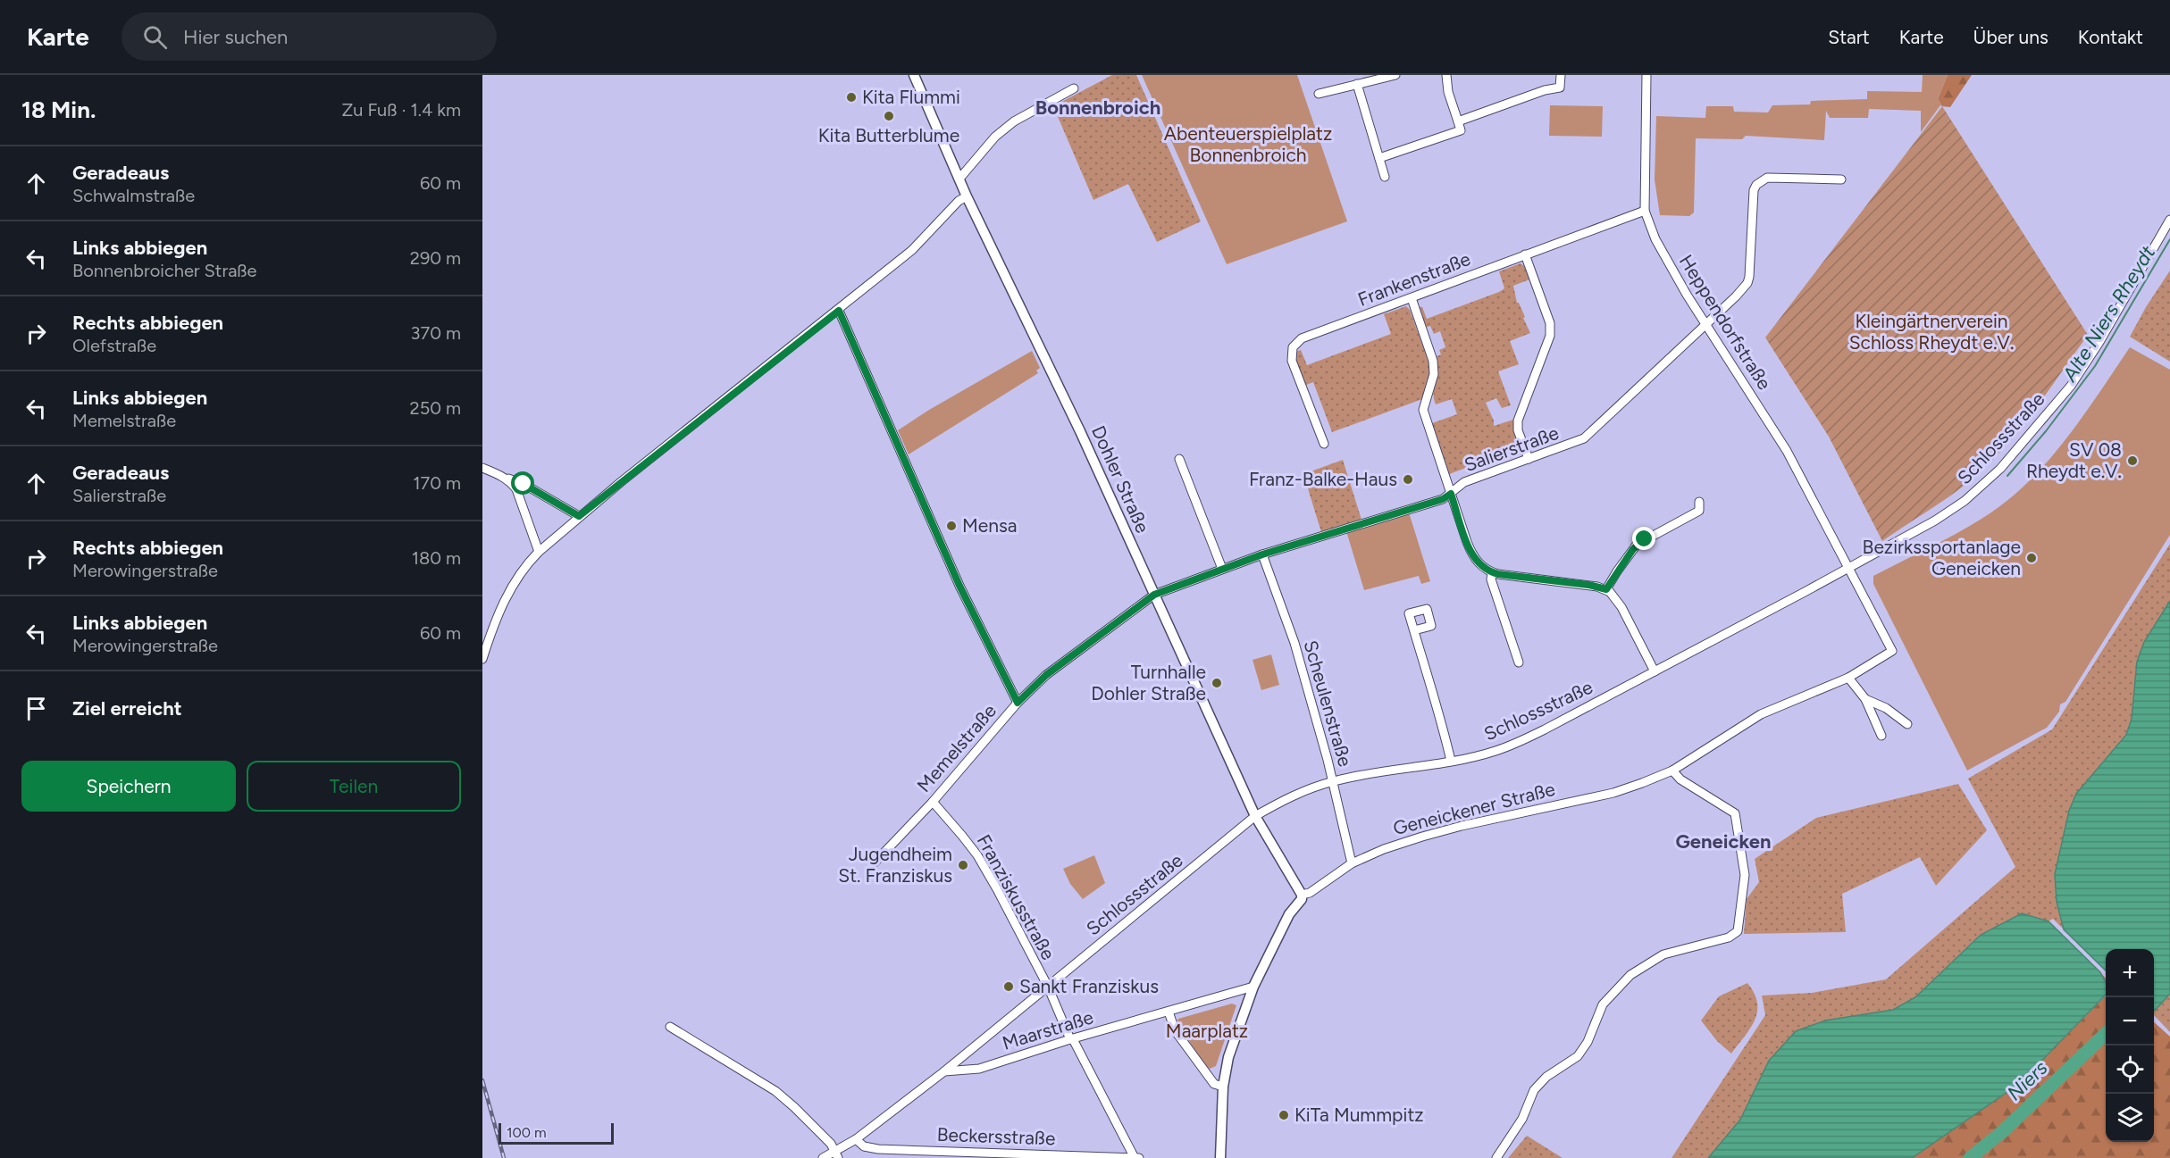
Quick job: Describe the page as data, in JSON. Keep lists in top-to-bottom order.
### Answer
{
  "streets": {
    "main road": ["Dohler Straße", "Geneickener Straße"],
    "street": [
      "Frankenstraße",
      "Heppendorfstraße",
      "Schlossstraße",
      "Salierstraße",
      "Scheulenstraße",
      "Memelstraße",
      "Franziskusstraße",
      "Maarstraße",
      "Beckersstraße"
    ]
  },
  "crossings": [
    ["Frankenstraße", "Heppendorfstraße"],
    ["Heppendorfstraße", "Schlossstraße"],
    ["Heppendorfstraße", "Salierstraße"],
    ["Heppendorfstraße", "Geneickener Straße"],
    ["Schlossstraße", "Dohler Straße"],
    ["Schlossstraße", "Scheulenstraße"],
    ["Schlossstraße", "Geneickener Straße"],
    ["Schlossstraße", "Franziskusstraße"],
    ["Schlossstraße", "Maarstraße"],
    ["Schlossstraße", "Beckersstraße"],
    ["Salierstraße", "Scheulenstraße"],
    ["Salierstraße", "Memelstraße"],
    ["Dohler Straße", "Memelstraße"],
    ["Dohler Straße", "Geneickener Straße"],
    ["Scheulenstraße", "Memelstraße"],
    ["Scheulenstraße", "Geneickener Straße"],
    ["Memelstraße", "Franziskusstraße"],
    ["Geneickener Straße", "Maarstraße"],
    ["Franziskusstraße", "Maarstraße"],
    ["Franziskusstraße", "Beckersstraße"]
  ],
  "districts": ["Bonnenbroich", "Geneicken"],
  "water": ["Alte Niers Rheydt", "Niers"],
  "parks": ["Abenteuerspielplatz Bonnenbroich", "Kleingärtnerverein Schloss Rheydt e.V.", "Maarplatz"],
  "places": [
    "Kita Flummi",
    "Kita Butterblume",
    "SV 08 Rheydt e.V.",
    "Franz-Balke-Haus",
    "Mensa",
    "Bezirkssportanlage Geneicken",
    "Turnhalle Dohler Straße",
    "Jugendheim St. Franziskus",
    "Sankt Franziskus",
    "KiTa Mummpitz"
  ],
  "scale_bar": "100 m",
  "page": {
    "header": "Karte",
    "search": "Hier suchen",
    "nav": [
      "Start",
      "Karte",
      "Über uns",
      "Kontakt"
    ],
    "heading": ["18 Min.", "Zu Fuß · 1.4 km"],
    "list": [
      ["Geradeaus", "Schwalmstraße", "60 m"],
      ["Links abbiegen", "Bonnenbroicher Straße", "290 m"],
      ["Rechts abbiegen", "Olefstraße", "370 m"],
      ["Links abbiegen", "Memelstraße", "250 m"],
      ["Geradeaus", "Salierstraße", "170 m"],
      ["Rechts abbiegen", "Merowingerstraße", "180 m"],
      ["Links abbiegen", "Merowingerstraße", "60 m"],
      "Ziel erreicht"
    ],
    "buttons": ["Speichern", "Teilen"],
    "map_buttons": ["+", "−"],
    "scale": "100 m"
  }
}
